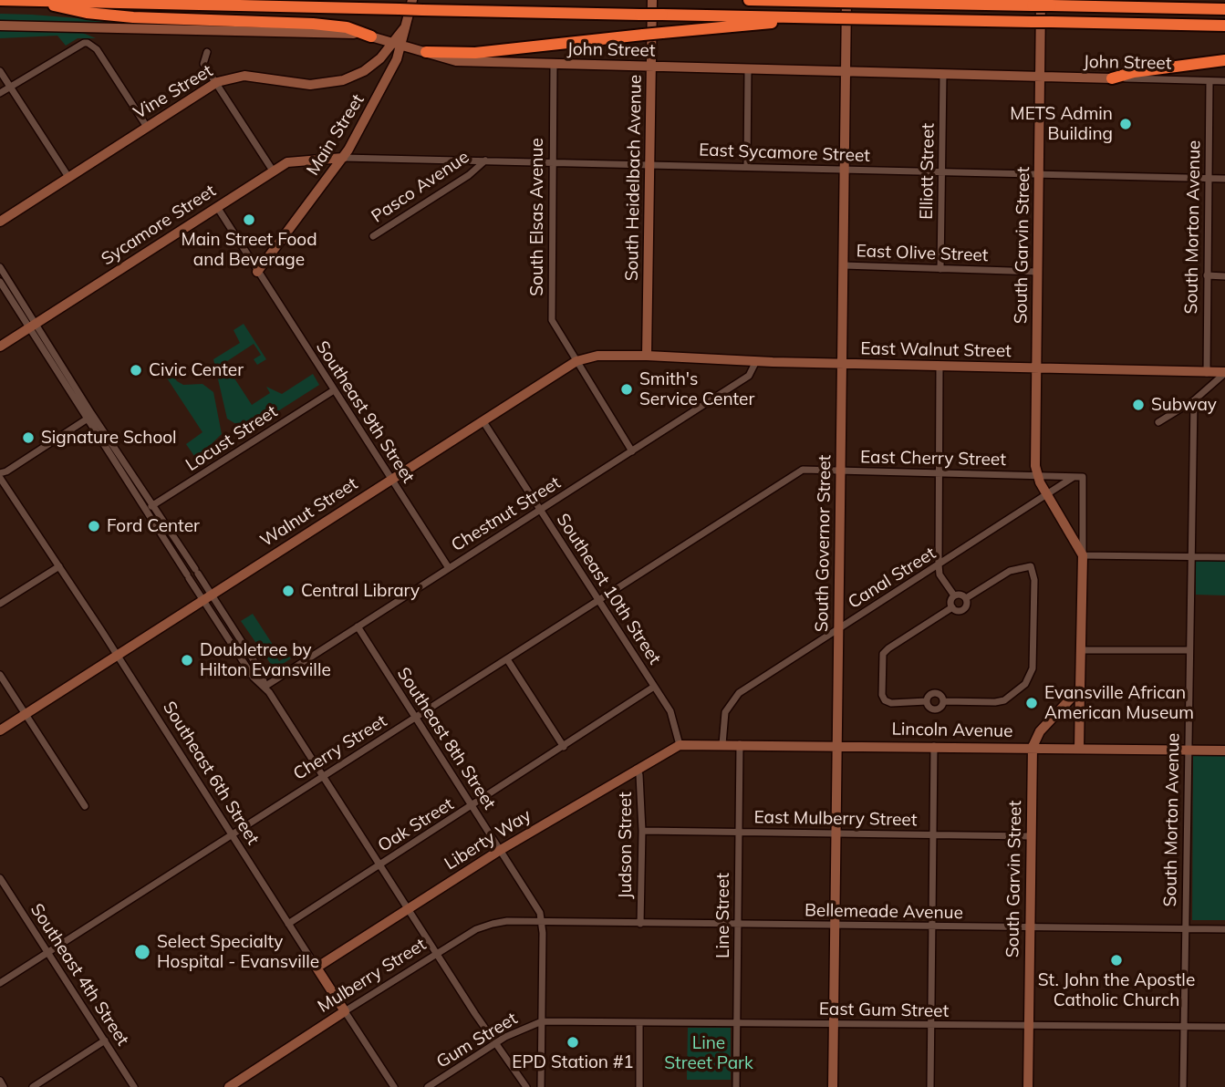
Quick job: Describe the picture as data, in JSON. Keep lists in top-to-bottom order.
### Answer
{
  "streets": {
    "main road": [
      "John Street",
      "Vine Street",
      "Main Street",
      "South Heidelbach Avenue",
      "Sycamore Street",
      "South Garvin Street",
      "East Walnut Street",
      "Walnut Street",
      "South Governor Street",
      "Lincoln Avenue",
      "Southeast 6th Street",
      "Liberty Way",
      "Mulberry Street"
    ],
    "street": [
      "East Sycamore Street",
      "Elliott Street",
      "Pasco Avenue",
      "South Elsas Avenue",
      "South Morton Avenue",
      "East Olive Street",
      "Southeast 9th Street",
      "Locust Street",
      "East Cherry Street",
      "Chestnut Street",
      "Canal Street",
      "Southeast 10th Street",
      "Southeast 8th Street",
      "Cherry Street",
      "East Mulberry Street",
      "Oak Street",
      "Judson Street",
      "Bellemeade Avenue",
      "Line Street",
      "Southeast 4th Street",
      "East Gum Street",
      "Gum Street"
    ]
  },
  "crossings": [
    ["John Street", "Vine Street"],
    ["John Street", "Main Street"],
    ["John Street", "Elliott Street"],
    ["John Street", "South Heidelbach Avenue"],
    ["John Street", "South Elsas Avenue"],
    ["John Street", "South Morton Avenue"],
    ["John Street", "South Garvin Street"],
    ["John Street", "South Governor Street"],
    ["Vine Street", "Main Street"],
    ["Main Street", "East Sycamore Street"],
    ["Main Street", "Sycamore Street"],
    ["Main Street", "Southeast 9th Street"],
    ["East Sycamore Street", "Elliott Street"],
    ["East Sycamore Street", "South Heidelbach Avenue"],
    ["East Sycamore Street", "Pasco Avenue"],
    ["East Sycamore Street", "South Elsas Avenue"],
    ["East Sycamore Street", "Sycamore Street"],
    ["East Sycamore Street", "South Morton Avenue"],
    ["East Sycamore Street", "South Garvin Street"],
    ["East Sycamore Street", "South Governor Street"],
    ["Elliott Street", "East Olive Street"],
    ["South Heidelbach Avenue", "East Walnut Street"],
    ["South Heidelbach Avenue", "Walnut Street"],
    ["South Elsas Avenue", "Walnut Street"],
    ["South Elsas Avenue", "Chestnut Street"],
    ["Sycamore Street", "Southeast 9th Street"],
    ["South Morton Avenue", "East Walnut Street"],
    ["South Morton Avenue", "Lincoln Avenue"],
    ["South Morton Avenue", "Bellemeade Avenue"],
    ["South Morton Avenue", "East Gum Street"],
    ["South Garvin Street", "East Olive Street"],
    ["South Garvin Street", "East Walnut Street"],
    ["South Garvin Street", "East Cherry Street"],
    ["South Garvin Street", "Canal Street"],
    ["South Garvin Street", "Lincoln Avenue"],
    ["South Garvin Street", "East Mulberry Street"],
    ["South Garvin Street", "Bellemeade Avenue"],
    ["South Garvin Street", "East Gum Street"],
    ["East Olive Street", "South Governor Street"],
    ["East Walnut Street", "Walnut Street"],
    ["East Walnut Street", "Chestnut Street"],
    ["East Walnut Street", "South Governor Street"],
    ["Southeast 9th Street", "Locust Street"],
    ["Southeast 9th Street", "Walnut Street"],
    ["Southeast 9th Street", "Chestnut Street"],
    ["East Cherry Street", "South Governor Street"],
    ["East Cherry Street", "Canal Street"],
    ["East Cherry Street", "Cherry Street"],
    ["Walnut Street", "Southeast 10th Street"],
    ["Walnut Street", "Southeast 6th Street"],
    ["Chestnut Street", "Southeast 10th Street"],
    ["Chestnut Street", "Southeast 8th Street"],
    ["South Governor Street", "Canal Street"],
    ["South Governor Street", "Lincoln Avenue"],
    ["South Governor Street", "East Mulberry Street"],
    ["South Governor Street", "Bellemeade Avenue"],
    ["South Governor Street", "East Gum Street"],
    ["Canal Street", "Lincoln Avenue"],
    ["Southeast 10th Street", "Lincoln Avenue"],
    ["Southeast 10th Street", "Cherry Street"],
    ["Southeast 10th Street", "Oak Street"],
    ["Southeast 10th Street", "Liberty Way"],
    ["Lincoln Avenue", "Liberty Way"],
    ["Lincoln Avenue", "Line Street"],
    ["Southeast 8th Street", "Cherry Street"],
    ["Southeast 8th Street", "Oak Street"],
    ["Southeast 8th Street", "Liberty Way"],
    ["Southeast 8th Street", "Bellemeade Avenue"],
    ["Southeast 8th Street", "Mulberry Street"],
    ["Southeast 8th Street", "East Gum Street"],
    ["Southeast 8th Street", "Gum Street"],
    ["Cherry Street", "Southeast 6th Street"],
    ["Cherry Street", "Southeast 4th Street"],
    ["Southeast 6th Street", "Oak Street"],
    ["Southeast 6th Street", "Liberty Way"],
    ["Southeast 6th Street", "Mulberry Street"],
    ["East Mulberry Street", "Judson Street"],
    ["East Mulberry Street", "Line Street"],
    ["Liberty Way", "Judson Street"],
    ["Judson Street", "Bellemeade Avenue"],
    ["Bellemeade Avenue", "Line Street"],
    ["Bellemeade Avenue", "Mulberry Street"],
    ["Line Street", "East Gum Street"],
    ["East Gum Street", "Gum Street"]
  ],
  "parks": ["Line Street Park"],
  "places": [
    "METS Admin Building",
    "Main Street Food and Beverage",
    "Civic Center",
    "Smith's Service Center",
    "Subway",
    "Signature School",
    "Ford Center",
    "Central Library",
    "Doubletree by Hilton Evansville",
    "Evansville African American Museum",
    "Select Specialty Hospital - Evansville",
    "St. John the Apostle Catholic Church",
    "EPD Station #1"
  ]
}
